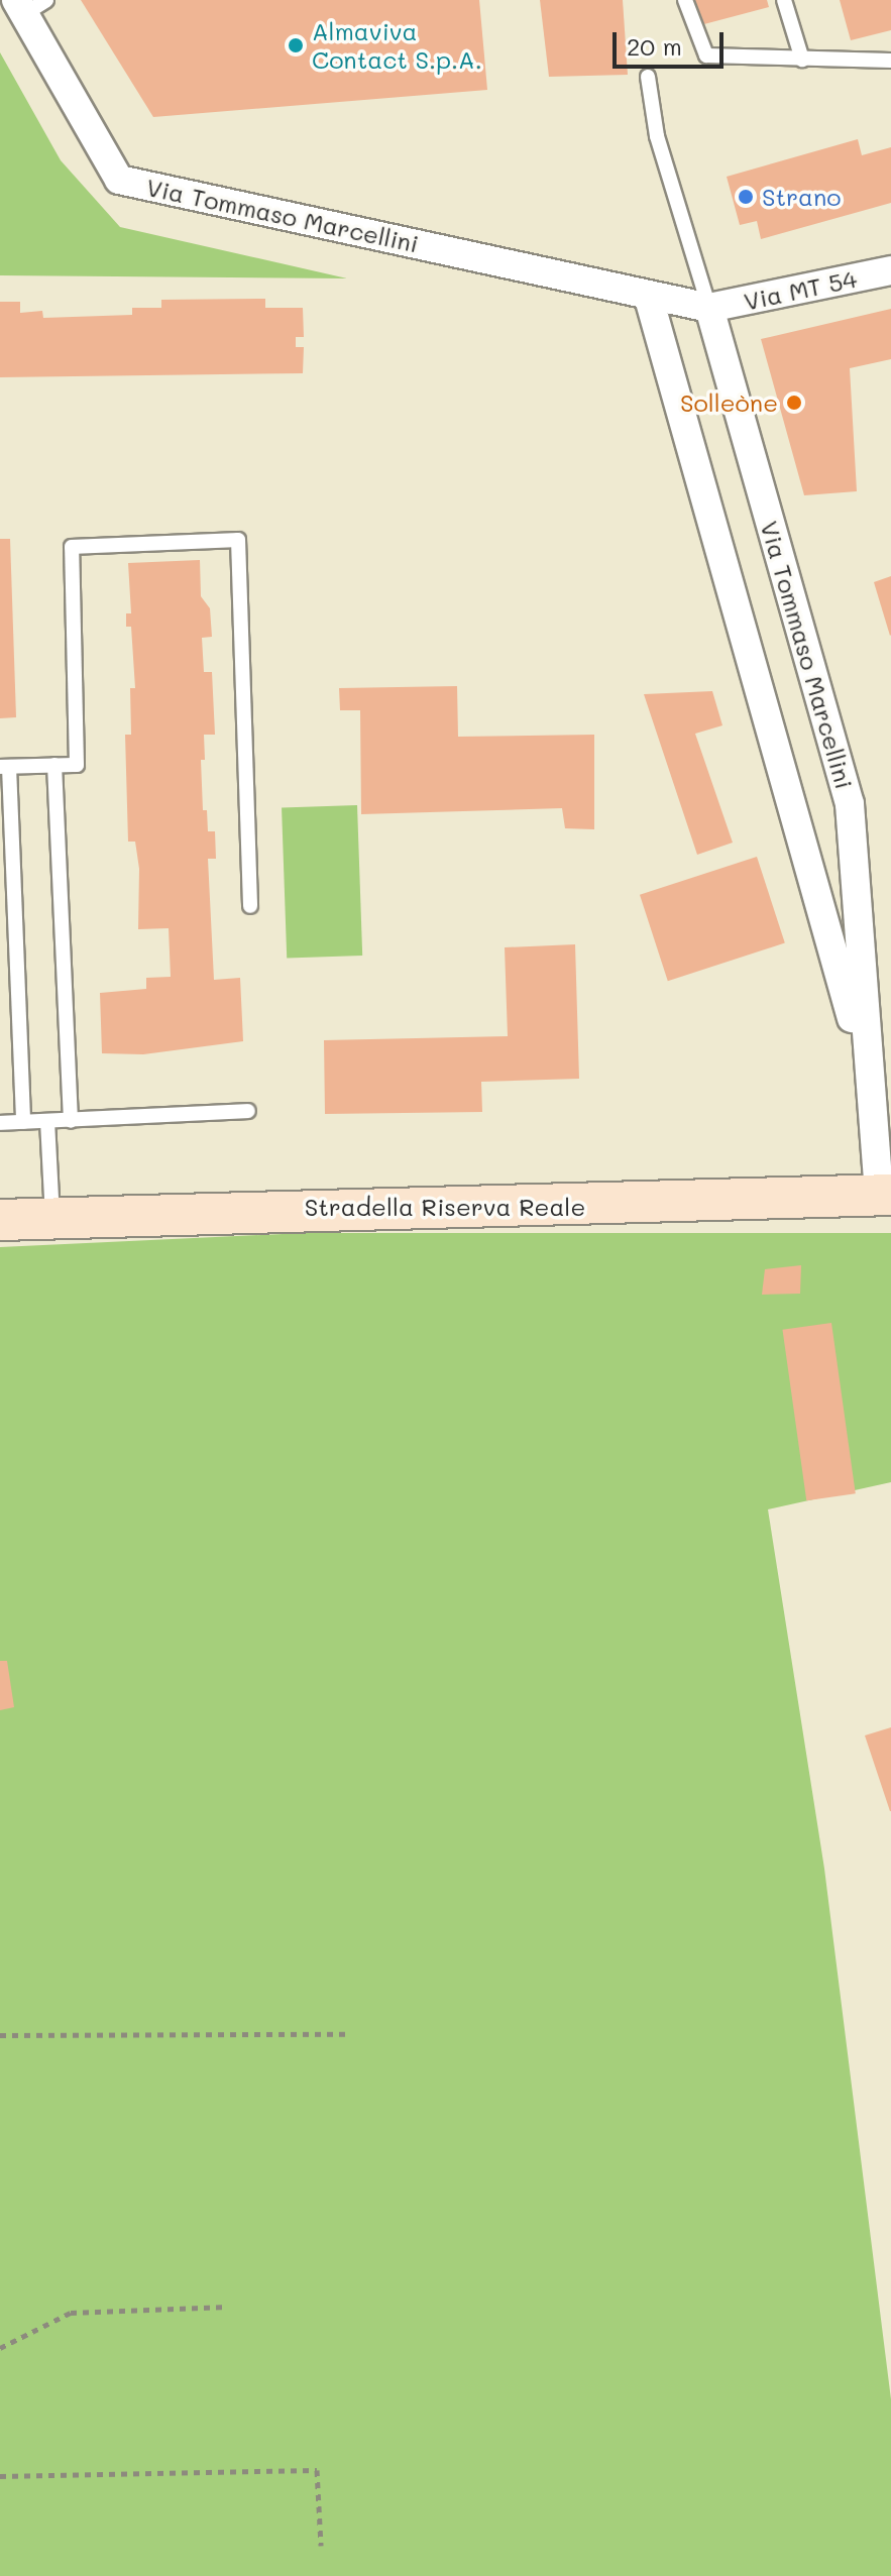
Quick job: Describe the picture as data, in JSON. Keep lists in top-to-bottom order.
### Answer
{
  "streets": {
    "street": ["Via Tommaso Marcellini", "Via MT 54", "Stradella Riserva Reale"]
  },
  "crossings": [
    ["Via Tommaso Marcellini", "Via MT 54"],
    ["Via Tommaso Marcellini", "Stradella Riserva Reale"]
  ],
  "places": ["Almaviva Contact S.p.A.", "Strano", "Solleòne"],
  "scale_bar": "20 m"
}
